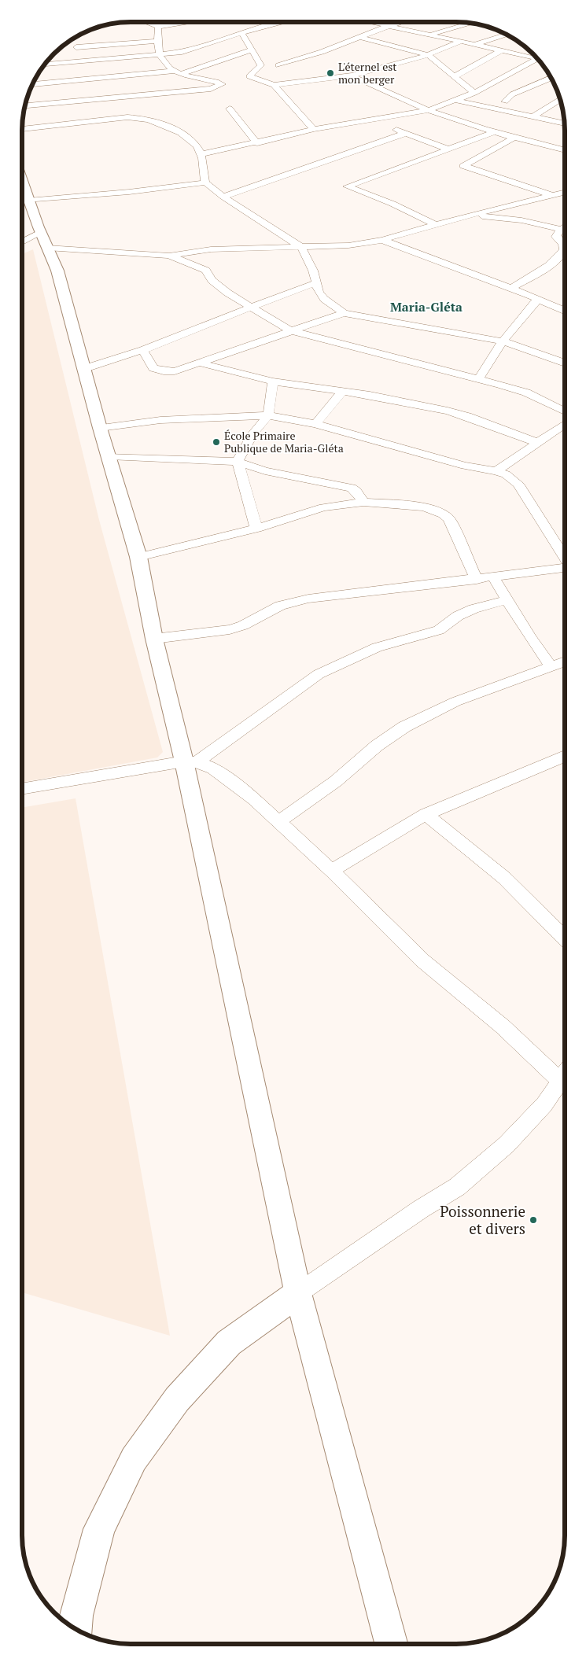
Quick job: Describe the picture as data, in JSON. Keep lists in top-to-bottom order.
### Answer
{
  "districts": ["Maria-Gléta"],
  "places": ["L'éternel est mon berger", "École Primaire Publique de Maria-Gléta", "Poissonnerie et divers"]
}
